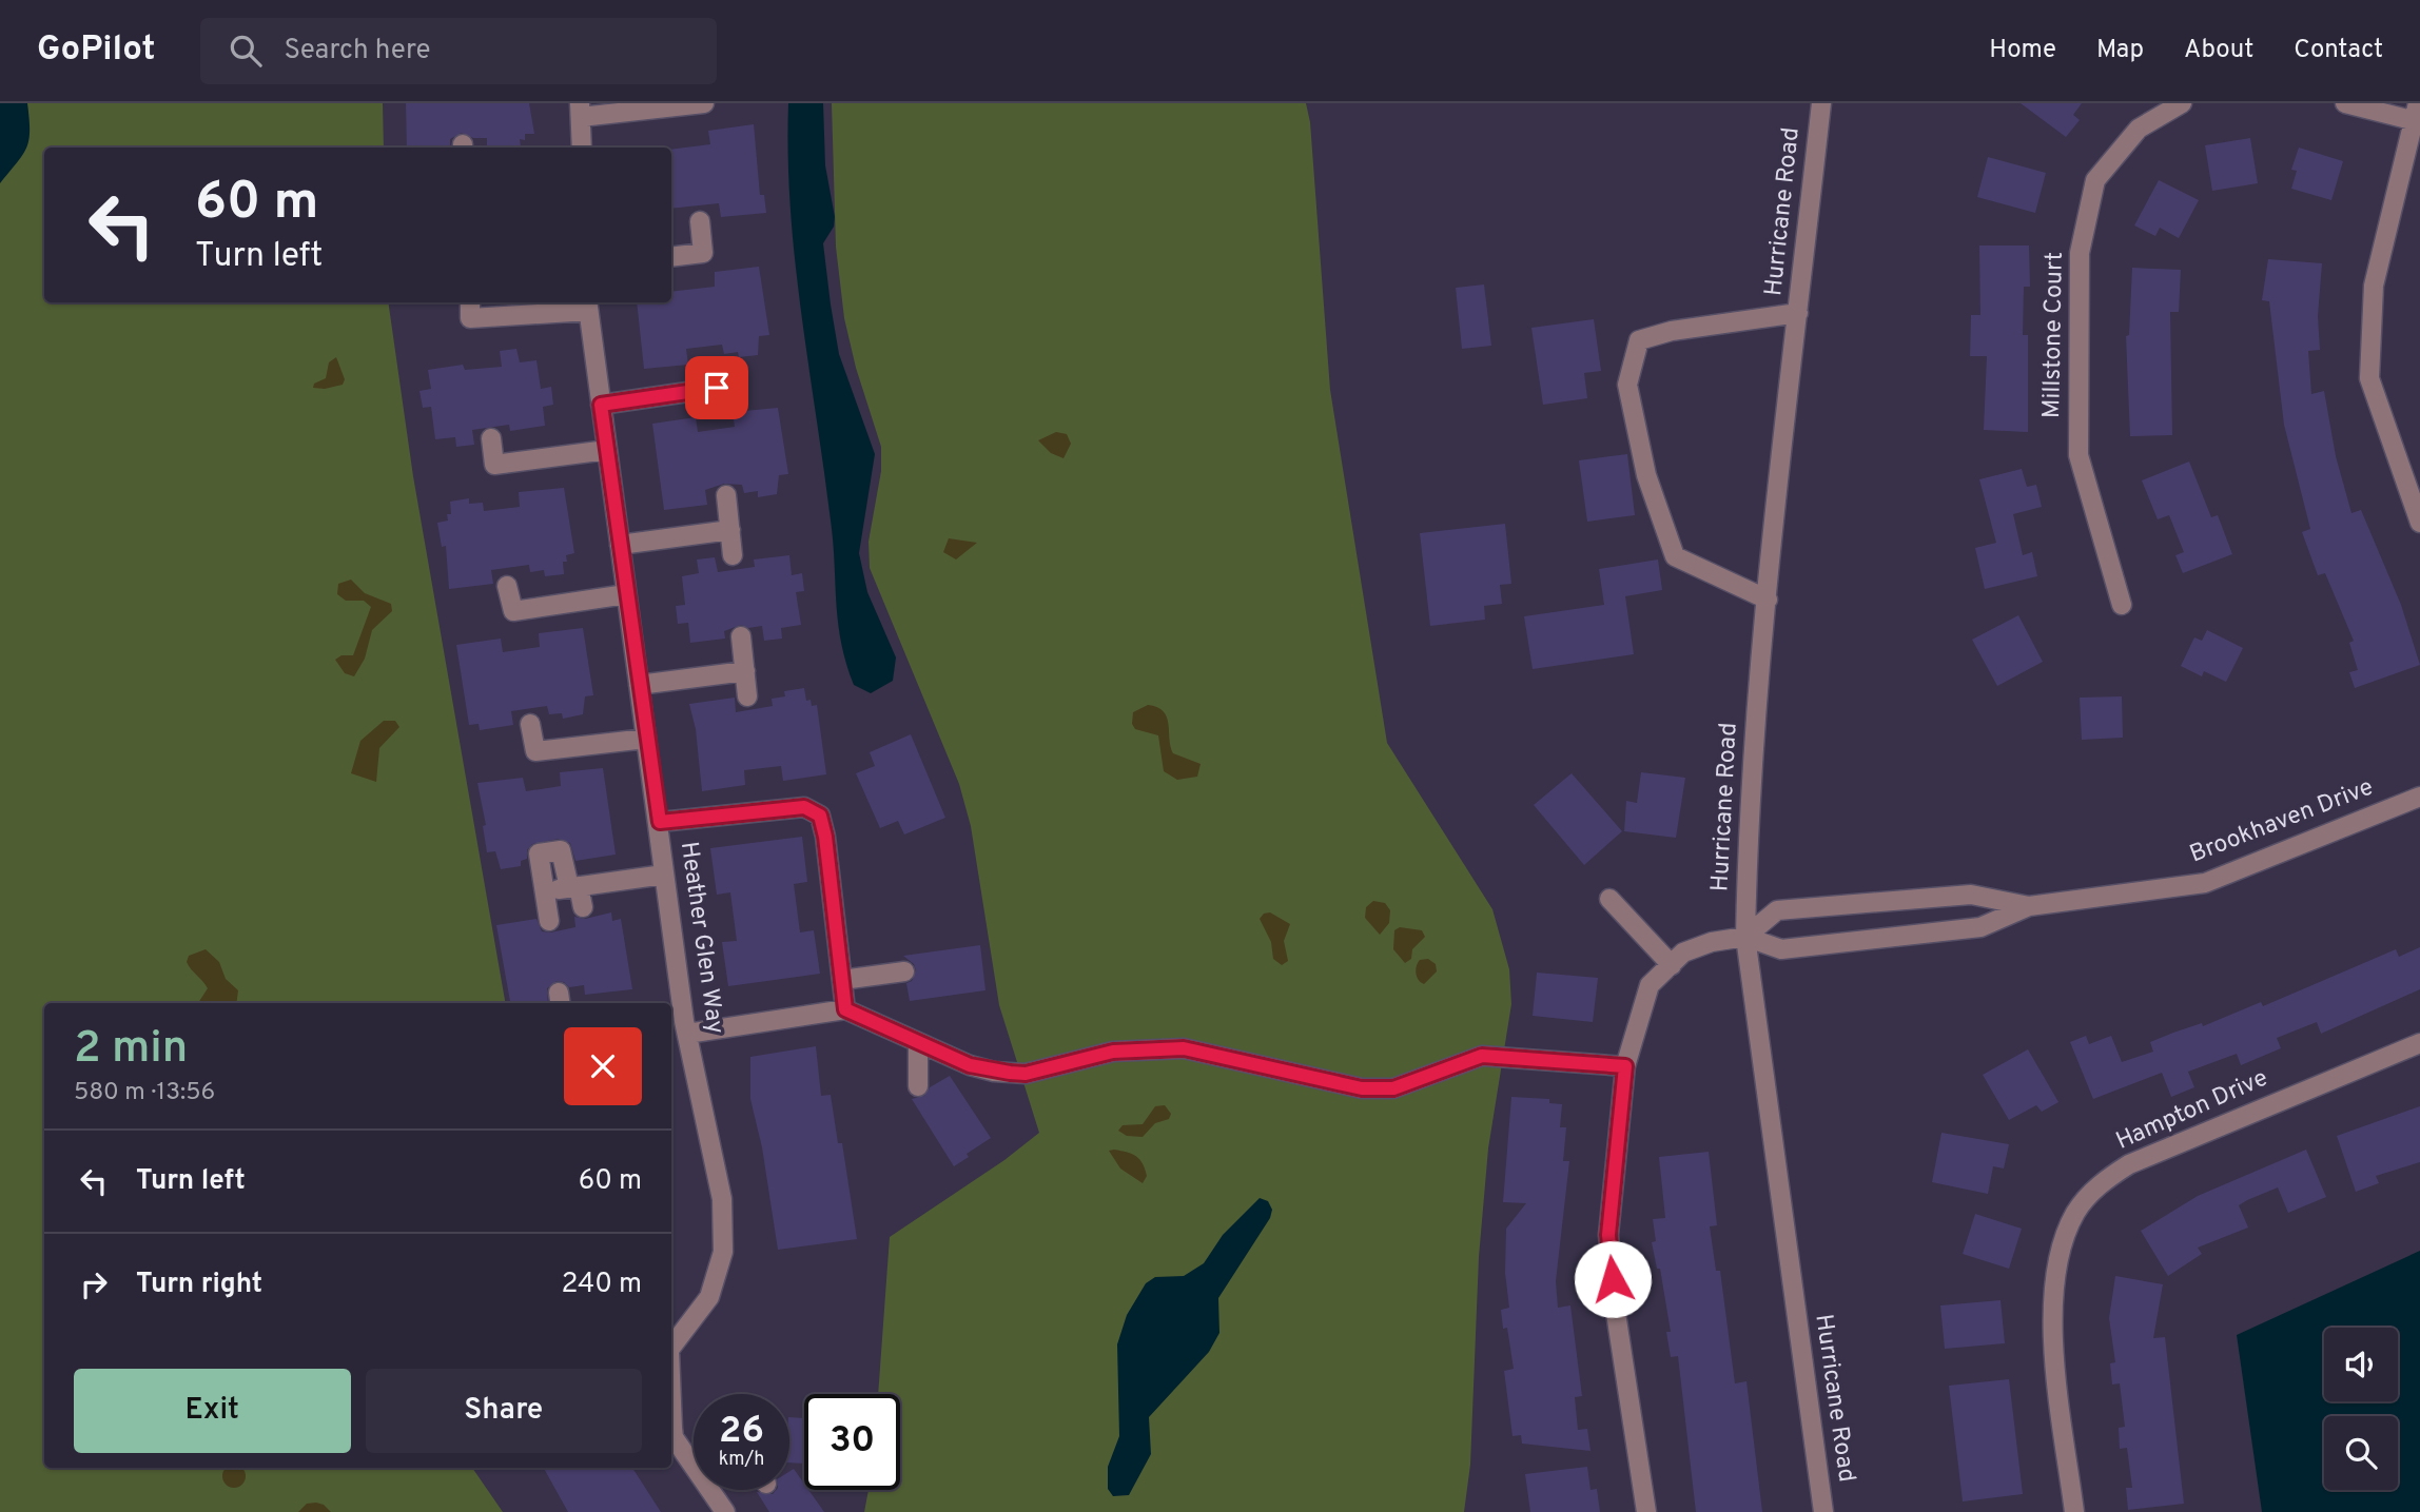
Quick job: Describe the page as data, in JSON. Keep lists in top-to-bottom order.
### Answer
{
  "streets": {
    "street": [
      "Hurricane Road",
      "Millstone Court",
      "Brookhaven Drive",
      "Heather Glen Way",
      "Hampton Drive"
    ]
  },
  "crossings": [
    ["Hurricane Road", "Brookhaven Drive"]
  ],
  "page": {
    "header": "GoPilot",
    "search": "Search here",
    "nav": [
      "Home",
      "Map",
      "About",
      "Contact"
    ],
    "turn": ["60 m", "Turn left"],
    "heading": ["2 min", "580 m · 13:56"],
    "list": [
      {
        "name": "Turn left",
        "value": "60 m"
      },
      {
        "name": "Turn right",
        "value": "240 m"
      }
    ],
    "buttons": ["Exit", "Share"],
    "speed": "26 km/h",
    "limit": "30"
  }
}
